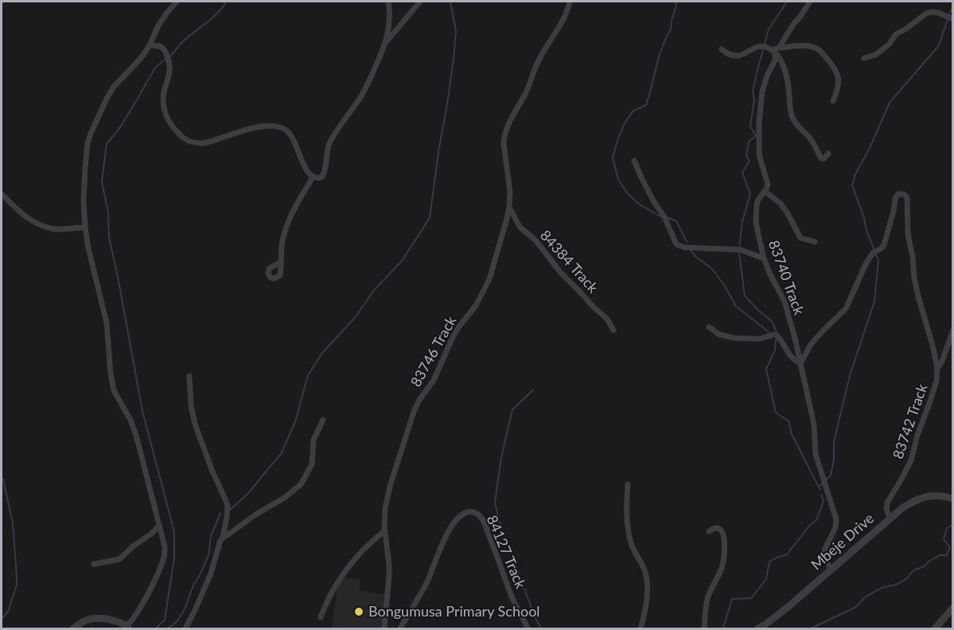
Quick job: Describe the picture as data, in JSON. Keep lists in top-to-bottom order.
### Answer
{
  "streets": {
    "street": [
      "84384 Track",
      "83740 Track",
      "83746 Track",
      "83742 Track",
      "Mbeje Drive",
      "84127 Track"
    ]
  },
  "crossings": [
    ["84384 Track", "83746 Track"],
    ["83740 Track", "Mbeje Drive"],
    ["83742 Track", "Mbeje Drive"]
  ],
  "places": ["Bongumusa Primary School"]
}
